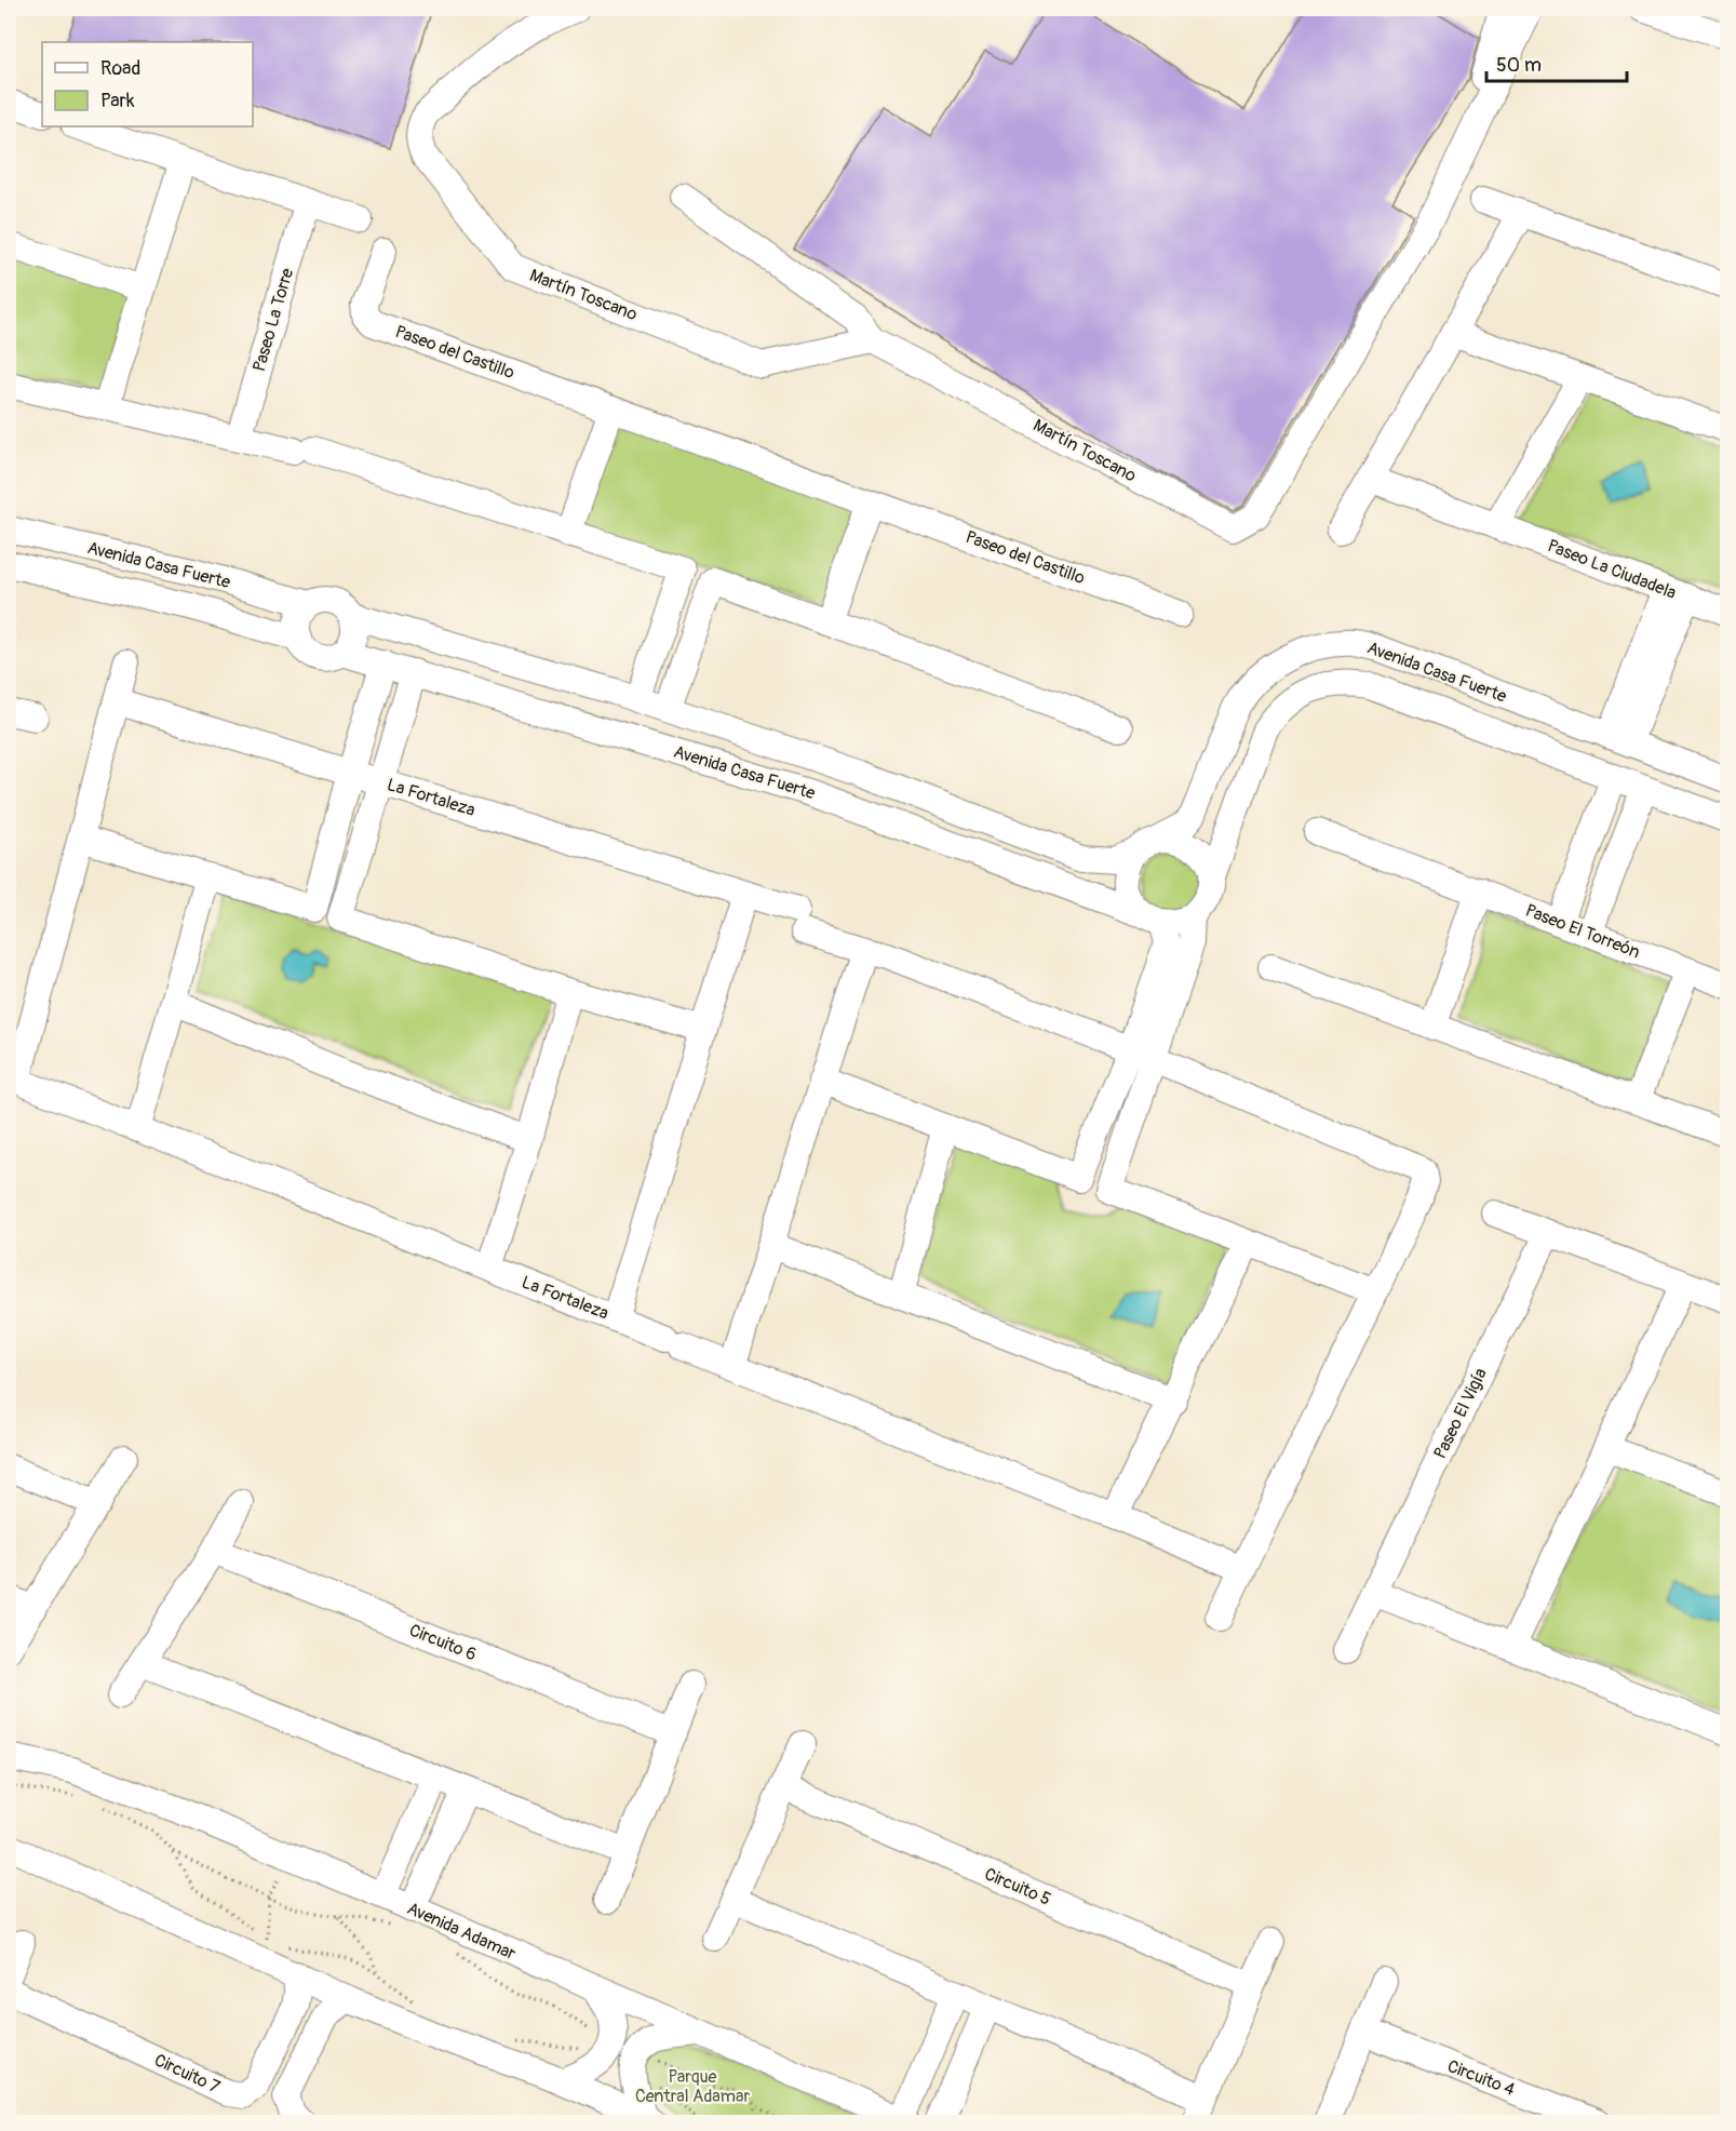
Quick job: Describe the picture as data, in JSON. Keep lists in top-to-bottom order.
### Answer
{
  "streets": {
    "street": [
      "Martín Toscano",
      "Paseo La Torre",
      "Paseo del Castillo",
      "Avenida Casa Fuerte",
      "Paseo La Ciudadela",
      "La Fortaleza",
      "Paseo El Torreón",
      "Paseo El Vigía",
      "Circuito 6",
      "Circuito 5",
      "Avenida Adamar",
      "Circuito 7",
      "Circuito 4"
    ]
  },
  "parks": ["Parque Central Adamar"],
  "legend": ["Road", "Park"],
  "scale_bar": "50 m"
}
